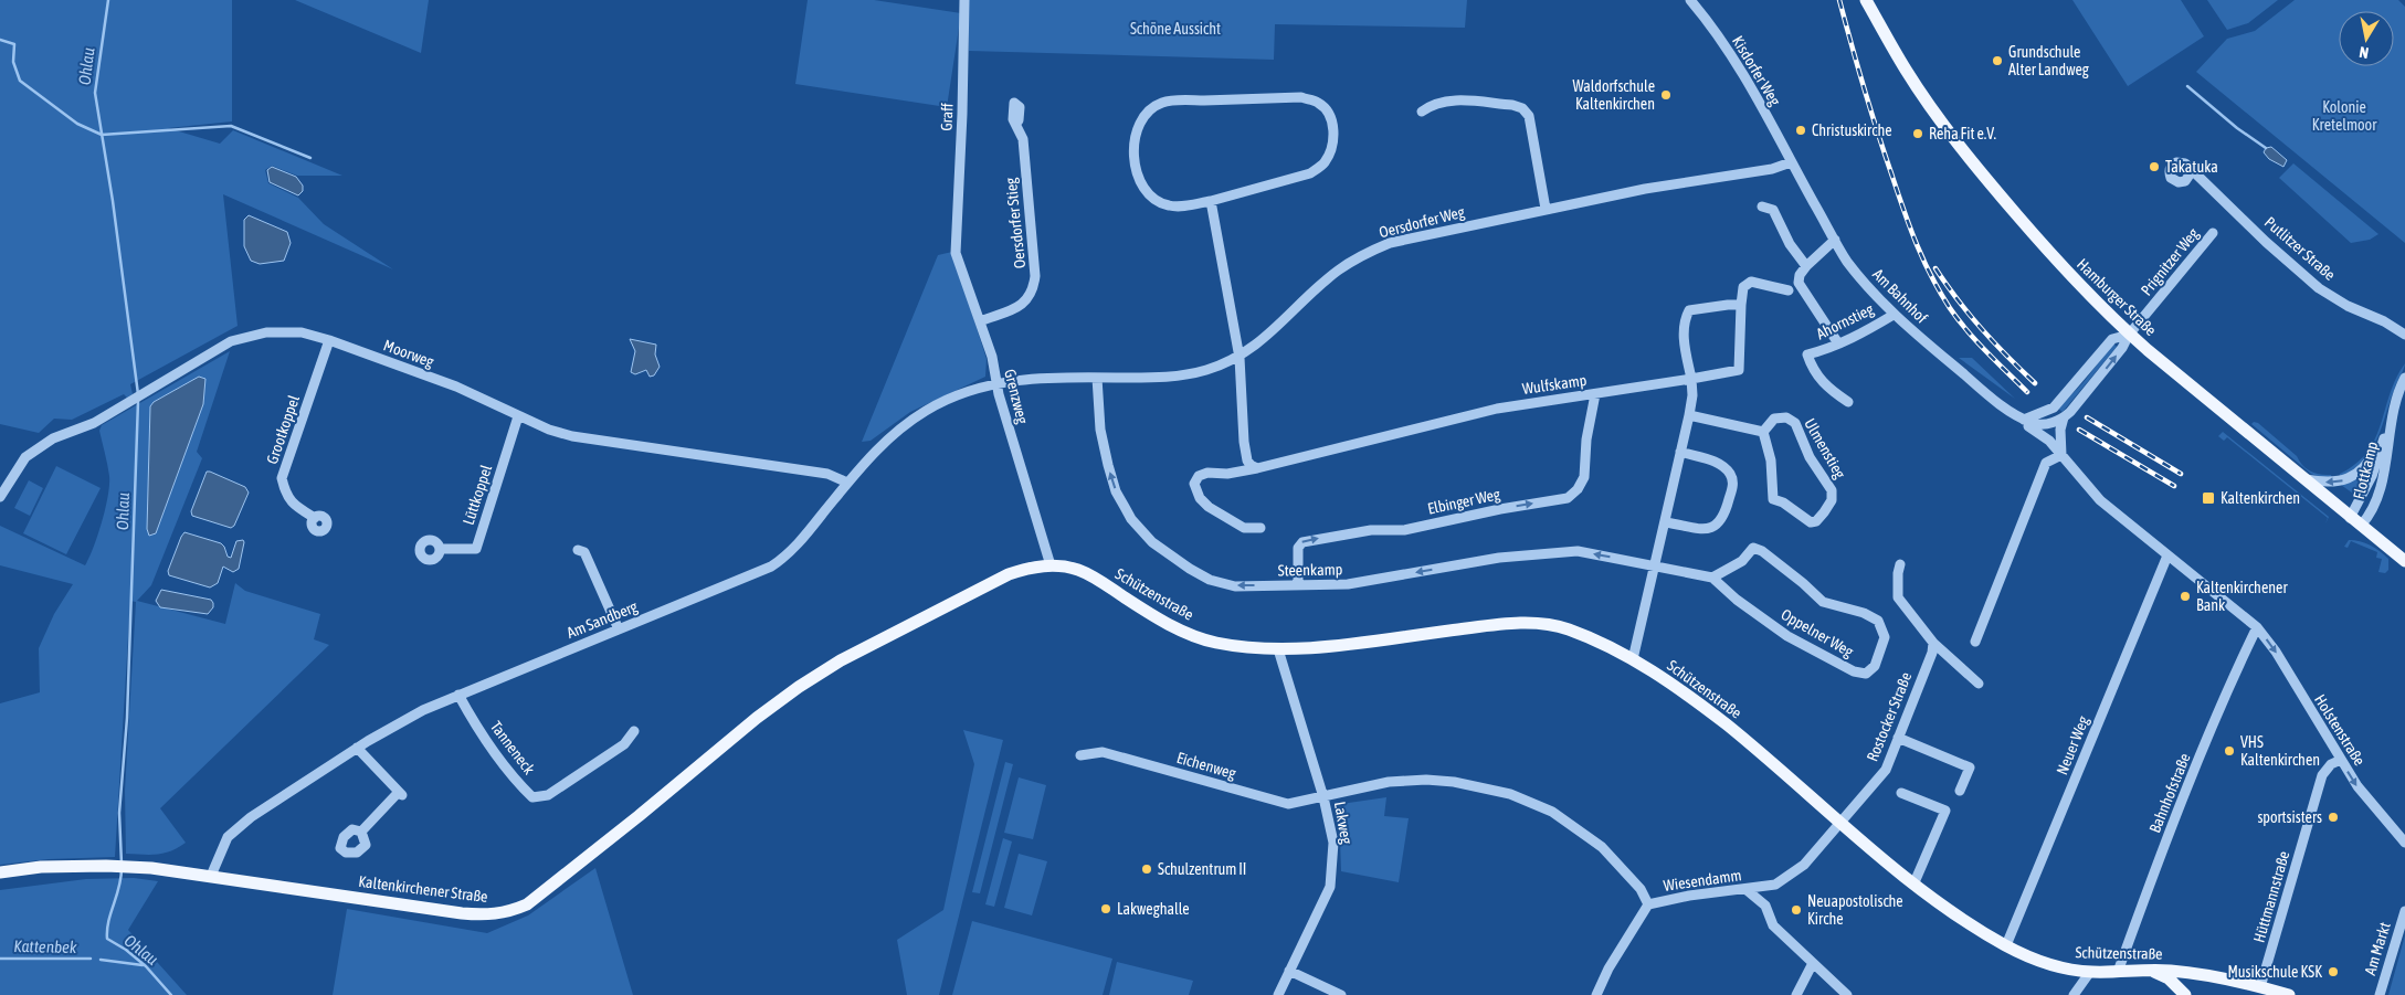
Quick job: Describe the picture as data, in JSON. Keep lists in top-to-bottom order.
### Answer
{
  "streets": {
    "main road": ["Hamburger Straße", "Schützenstraße", "Kaltenkirchener Straße"],
    "street": [
      "Kisdorfer Weg",
      "Graff",
      "Oersdorfer Weg",
      "Oersdorfer Stieg",
      "Putlitzer Straße",
      "Prignitzer Weg",
      "Am Bahnhof",
      "Ahornstieg",
      "Moorweg",
      "Wulfskamp",
      "Grenzweg",
      "Grootkoppel",
      "Ulmenstieg",
      "Flottkamp",
      "Lüttkoppel",
      "Elbinger Weg",
      "Steenkamp",
      "Am Sandberg",
      "Oppelner Weg",
      "Rostocker Straße",
      "Holstenstraße",
      "Neuer Weg",
      "Tanneneck",
      "Eichenweg",
      "Bahnhofstraße",
      "Lakweg",
      "Wiesendamm",
      "Hüttmannstraße",
      "Am Markt"
    ]
  },
  "crossings": [
    ["Kisdorfer Weg", "Oersdorfer Weg"],
    ["Kisdorfer Weg", "Am Bahnhof"],
    ["Graff", "Grenzweg"],
    ["Oersdorfer Weg", "Am Bahnhof"],
    ["Oersdorfer Weg", "Grenzweg"],
    ["Oersdorfer Weg", "Steenkamp"],
    ["Oersdorfer Weg", "Am Sandberg"],
    ["Oersdorfer Stieg", "Grenzweg"],
    ["Prignitzer Weg", "Hamburger Straße"],
    ["Am Bahnhof", "Ahornstieg"],
    ["Hamburger Straße", "Flottkamp"],
    ["Moorweg", "Grootkoppel"],
    ["Moorweg", "Lüttkoppel"],
    ["Moorweg", "Am Sandberg"],
    ["Wulfskamp", "Elbinger Weg"],
    ["Grenzweg", "Schützenstraße"],
    ["Grenzweg", "Am Sandberg"],
    ["Elbinger Weg", "Steenkamp"],
    ["Steenkamp", "Oppelner Weg"],
    ["Schützenstraße", "Rostocker Straße"],
    ["Schützenstraße", "Neuer Weg"],
    ["Schützenstraße", "Bahnhofstraße"],
    ["Schützenstraße", "Lakweg"],
    ["Schützenstraße", "Wiesendamm"],
    ["Schützenstraße", "Kaltenkirchener Straße"],
    ["Schützenstraße", "Hüttmannstraße"],
    ["Am Sandberg", "Tanneneck"],
    ["Am Sandberg", "Kaltenkirchener Straße"],
    ["Rostocker Straße", "Wiesendamm"],
    ["Holstenstraße", "Bahnhofstraße"],
    ["Holstenstraße", "Hüttmannstraße"],
    ["Eichenweg", "Lakweg"],
    ["Eichenweg", "Wiesendamm"]
  ],
  "one_way": ["Elbinger Weg", "Steenkamp", "Holstenstraße"],
  "water": ["Ohlau", "Kattenbek"],
  "parks": ["Schöne Aussicht", "Kolonie Kretelmoor"],
  "places": {
    "other": [
      "Grundschule Alter Landweg",
      "Waldorfschule Kaltenkirchen",
      "Christuskirche",
      "Reha Fit e.V.",
      "Takatuka",
      "Kaltenkirchener Bank",
      "VHS Kaltenkirchen",
      "sportsisters",
      "Schulzentrum II",
      "Lakweghalle",
      "Neuapostolische Kirche",
      "Musikschule KSK"
    ],
    "transit": ["Kaltenkirchen"]
  },
  "north": "bottom"
}
